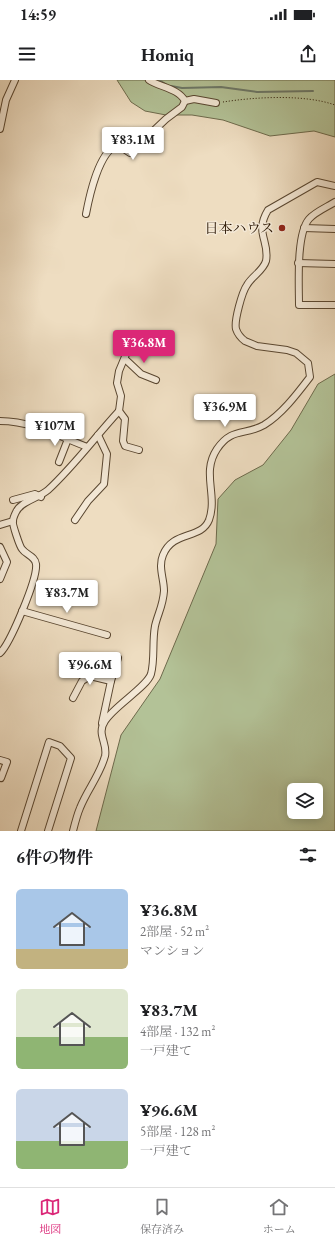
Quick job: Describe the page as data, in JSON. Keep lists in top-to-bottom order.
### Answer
{
  "places": ["日本ハウス"],
  "page": {
    "status": "14:59",
    "header": "Homiq",
    "price": [
      "¥83.1M",
      "¥36.8M",
      "¥36.9M",
      "¥107M",
      "¥83.7M",
      "¥96.6M"
    ],
    "heading": "6件の物件",
    "list": [
      {
        "name": "¥36.8M",
        "note": "2部屋 · 52 m² · マンション"
      },
      {
        "name": "¥83.7M",
        "note": "4部屋 · 132 m² · 一戸建て"
      },
      {
        "name": "¥96.6M",
        "note": "5部屋 · 128 m² · 一戸建て"
      }
    ],
    "tabs": ["地図", "保存済み", "ホーム"]
  }
}
